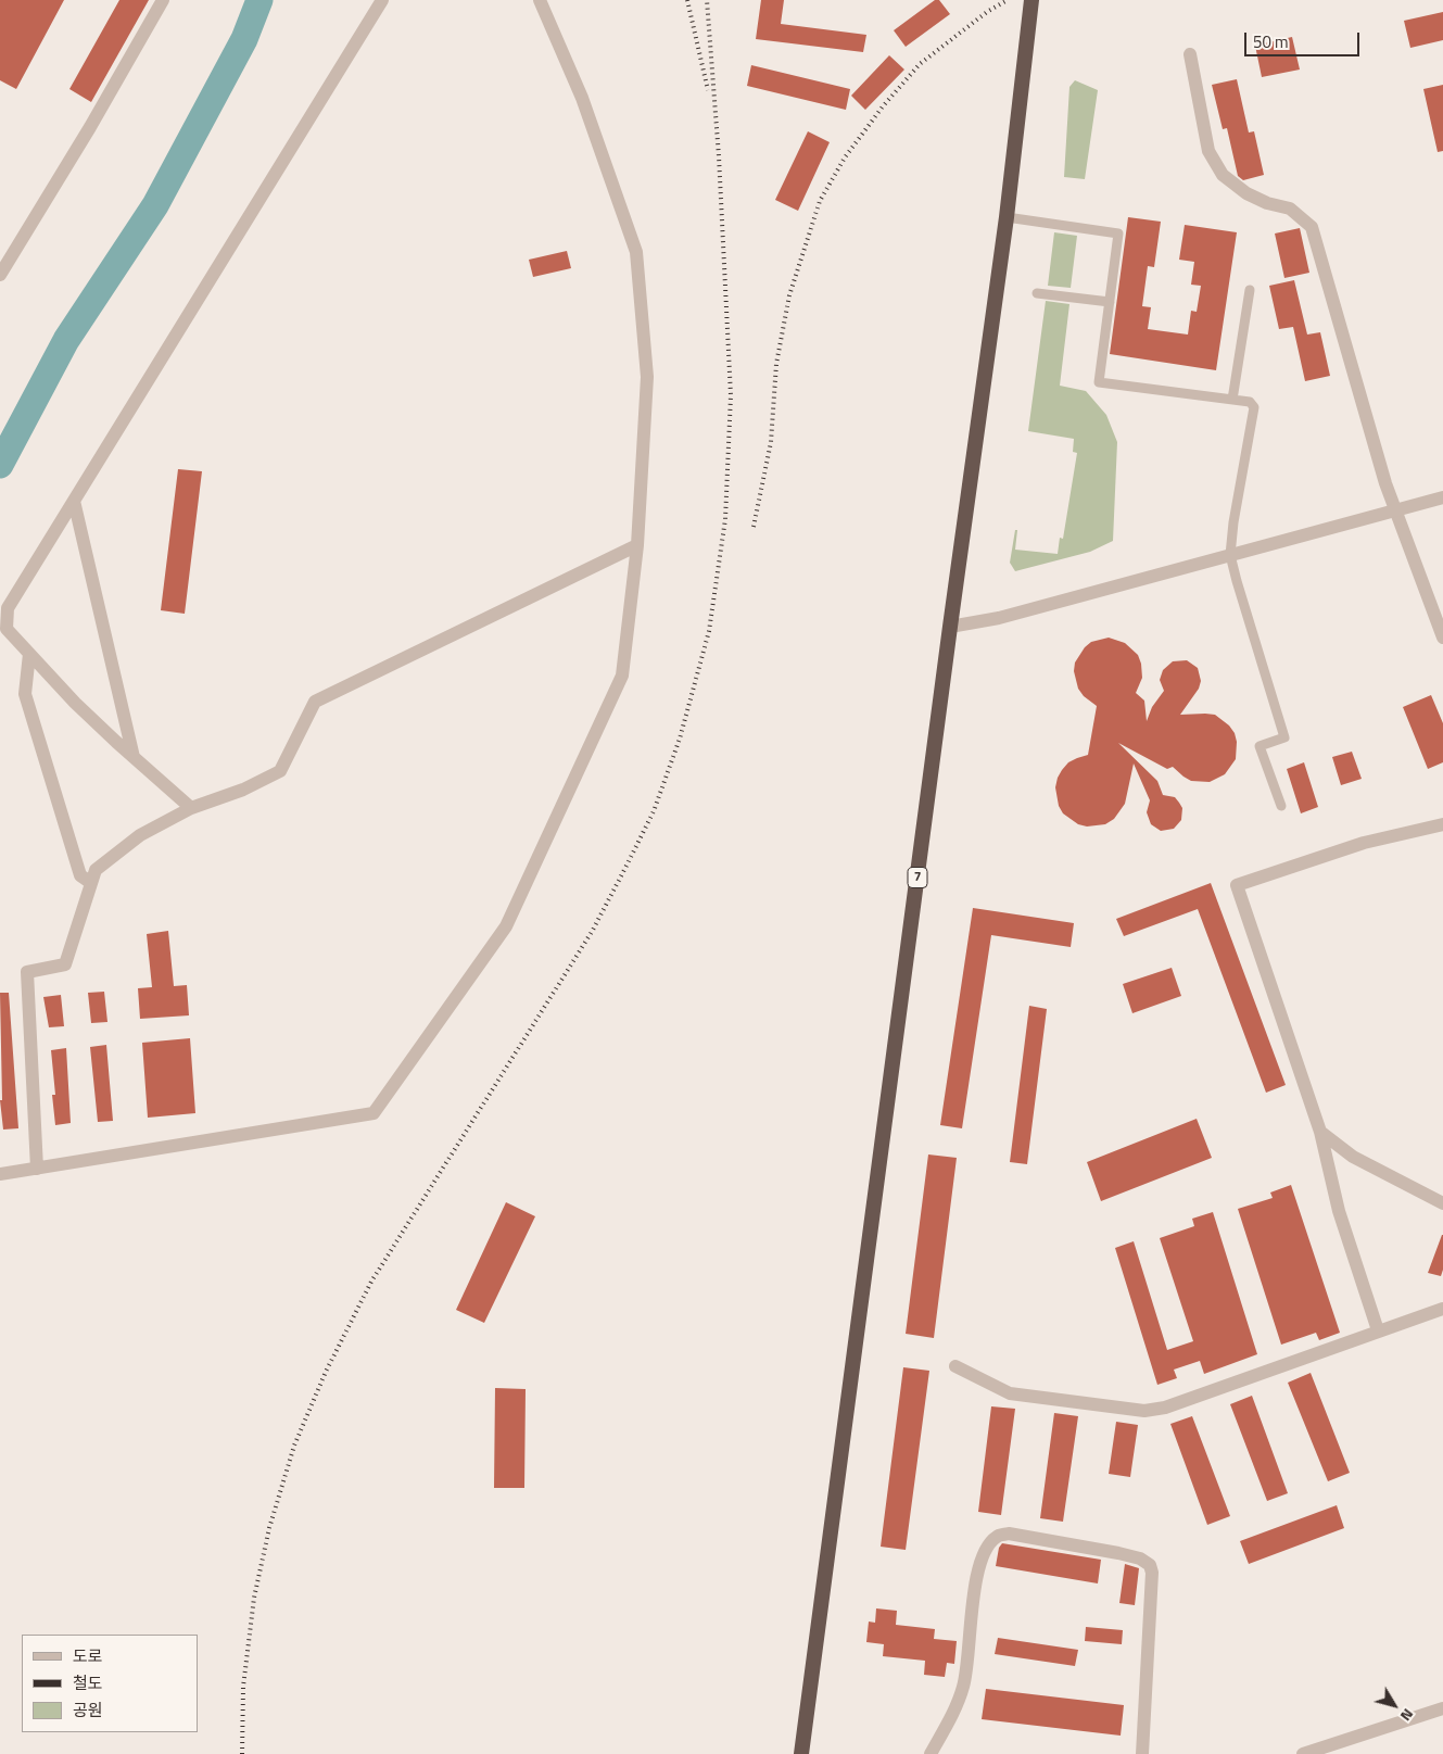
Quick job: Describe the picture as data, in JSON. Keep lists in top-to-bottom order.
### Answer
{
  "streets": {
    "highway": ["7"]
  },
  "legend": ["도로", "철도", "공원"],
  "scale_bar": "50 m",
  "north": "bottom right"
}
